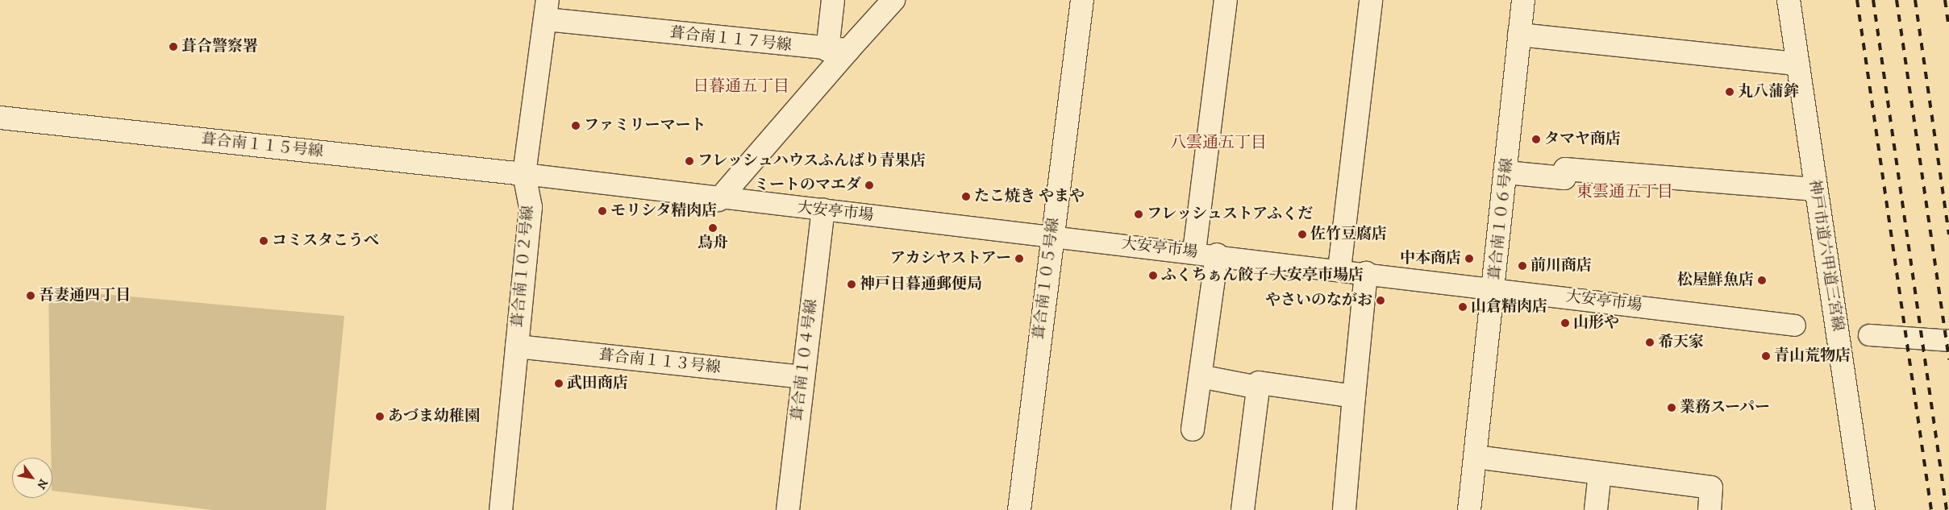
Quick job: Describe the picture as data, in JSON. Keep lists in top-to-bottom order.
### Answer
{
  "streets": {
    "street": [
      "葺合南１１７号線",
      "葺合南１１５号線",
      "大安亭市場",
      "葺合南１０６号線",
      "神戸市道六甲道三宮線",
      "葺合南１０２号線",
      "葺合南１０５号線",
      "葺合南１０４号線",
      "葺合南１１３号線"
    ]
  },
  "crossings": [
    ["葺合南１１７号線", "葺合南１０２号線"],
    ["葺合南１１５号線", "大安亭市場"],
    ["葺合南１１５号線", "葺合南１０２号線"],
    ["大安亭市場", "葺合南１０６号線"],
    ["大安亭市場", "葺合南１０２号線"],
    ["大安亭市場", "葺合南１０５号線"],
    ["大安亭市場", "葺合南１０４号線"],
    ["葺合南１０２号線", "葺合南１１３号線"],
    ["葺合南１０４号線", "葺合南１１３号線"]
  ],
  "districts": ["日暮通五丁目", "八雲通五丁目", "東雲通五丁目"],
  "places": [
    "葺合警察署",
    "丸八蒲鉾",
    "ファミリーマート",
    "タマヤ商店",
    "フレッシュハウスふんばり青果店",
    "ミートのマエダ",
    "たこ焼き やまや",
    "モリシタ精肉店",
    "フレッシュストアふくだ",
    "鳥舟",
    "佐竹豆腐店",
    "コミスタこうべ",
    "アカシヤストアー",
    "中本商店",
    "前川商店",
    "ふくちぁん餃子 大安亭市場店",
    "松屋鮮魚店",
    "神戸日暮通郵便局",
    "吾妻通四丁目",
    "やさいのながお",
    "山倉精肉店",
    "山形や",
    "希天家",
    "青山荒物店",
    "武田商店",
    "業務スーパー",
    "あづま幼稚園"
  ],
  "north": "bottom right"
}
